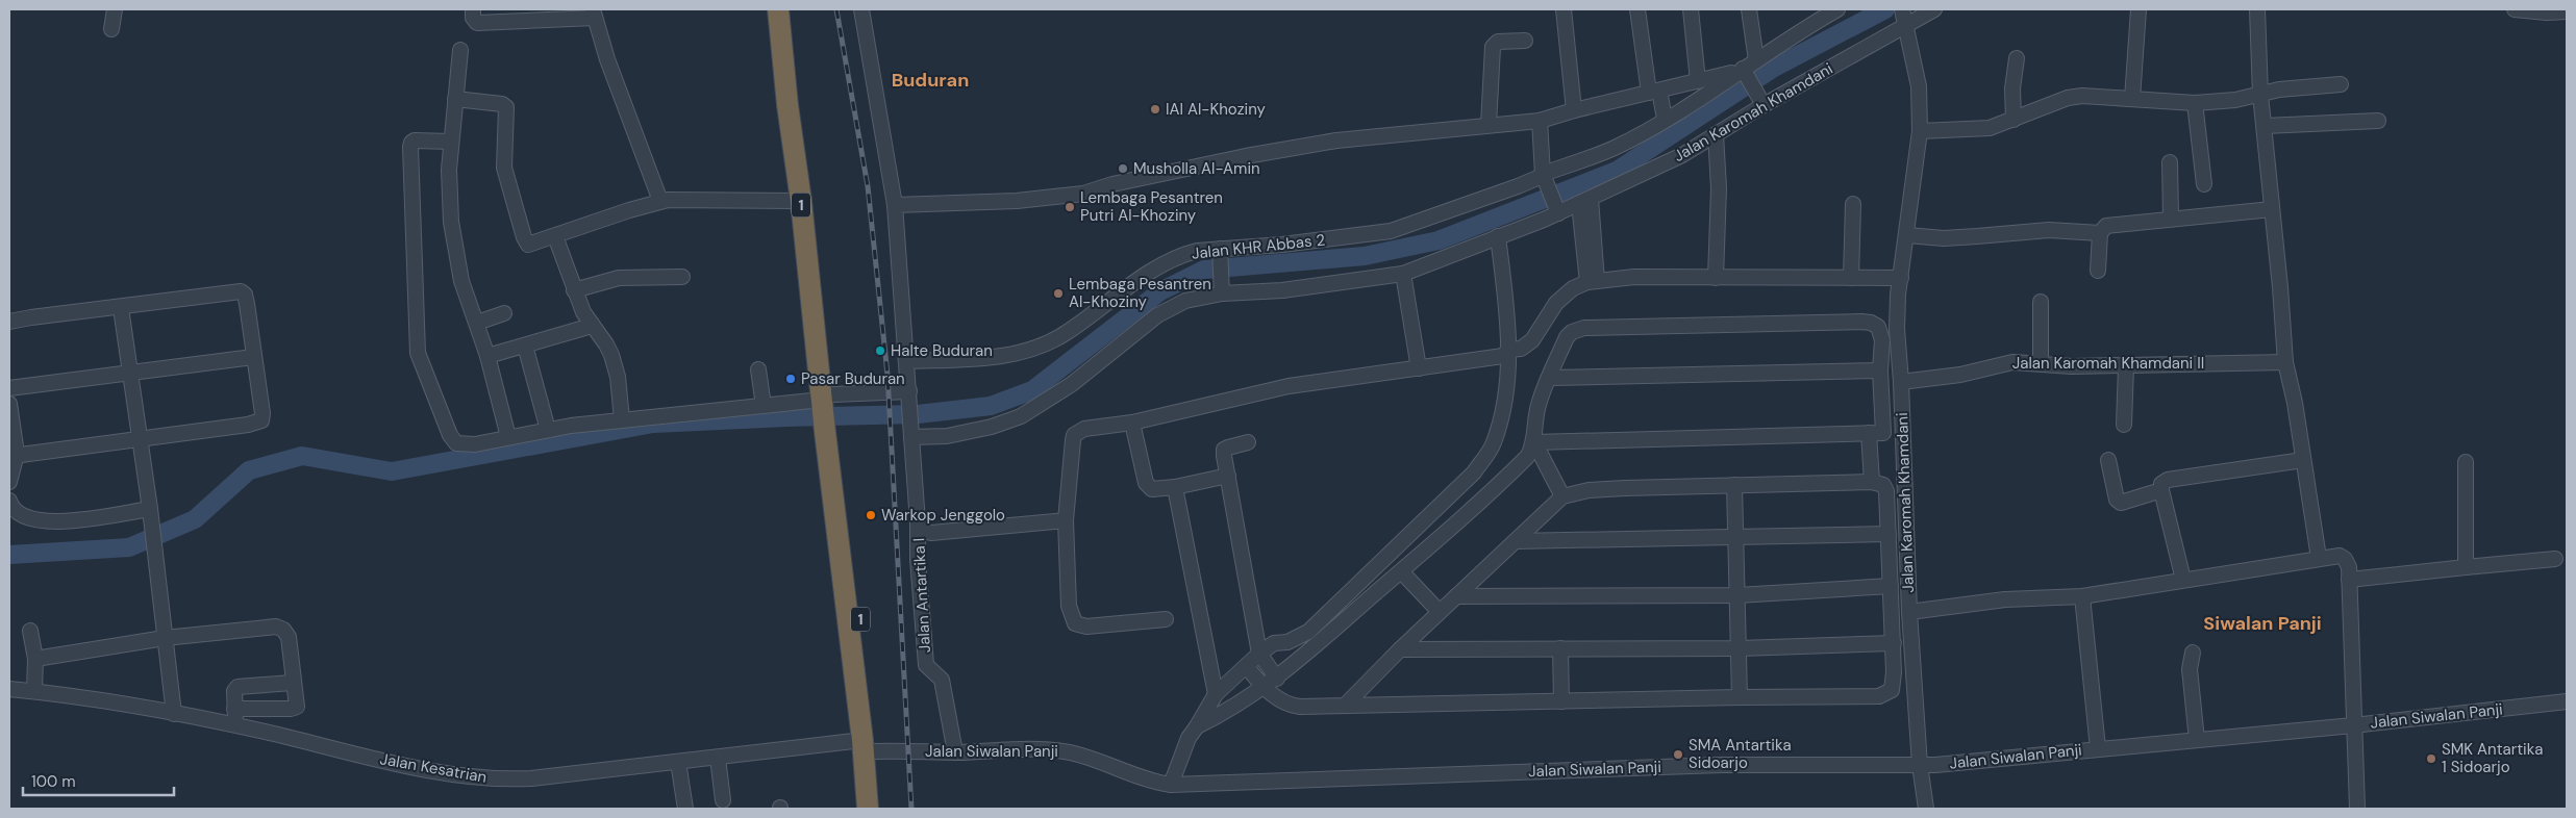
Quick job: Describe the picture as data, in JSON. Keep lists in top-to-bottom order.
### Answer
{
  "streets": {
    "highway": ["1"],
    "street": [
      "Jalan Karomah Khamdani",
      "Jalan KHR Abbas 2",
      "Jalan Karomah Khamdani II",
      "Jalan Antartika I",
      "Jalan Siwalan Panji",
      "Jalan Kesatrian"
    ]
  },
  "crossings": [
    ["Jalan Karomah Khamdani", "Jalan Karomah Khamdani II"],
    ["Jalan Karomah Khamdani", "Jalan Antartika I"],
    ["Jalan Karomah Khamdani", "Jalan Siwalan Panji"],
    ["1", "Jalan Siwalan Panji"],
    ["1", "Jalan Kesatrian"],
    ["Jalan KHR Abbas 2", "Jalan Antartika I"],
    ["Jalan Antartika I", "Jalan Siwalan Panji"],
    ["Jalan Siwalan Panji", "Jalan Kesatrian"]
  ],
  "districts": ["Buduran", "Siwalan Panji"],
  "places": [
    "IAI Al-Khoziny",
    "Musholla Al-Amin",
    "Lembaga Pesantren Putri Al-Khoziny",
    "Lembaga Pesantren Al-Khoziny",
    "Halte Buduran",
    "Pasar Buduran",
    "Warkop Jenggolo",
    "SMA Antartika Sidoarjo",
    "SMK Antartika 1 Sidoarjo"
  ],
  "scale_bar": "100 m"
}
